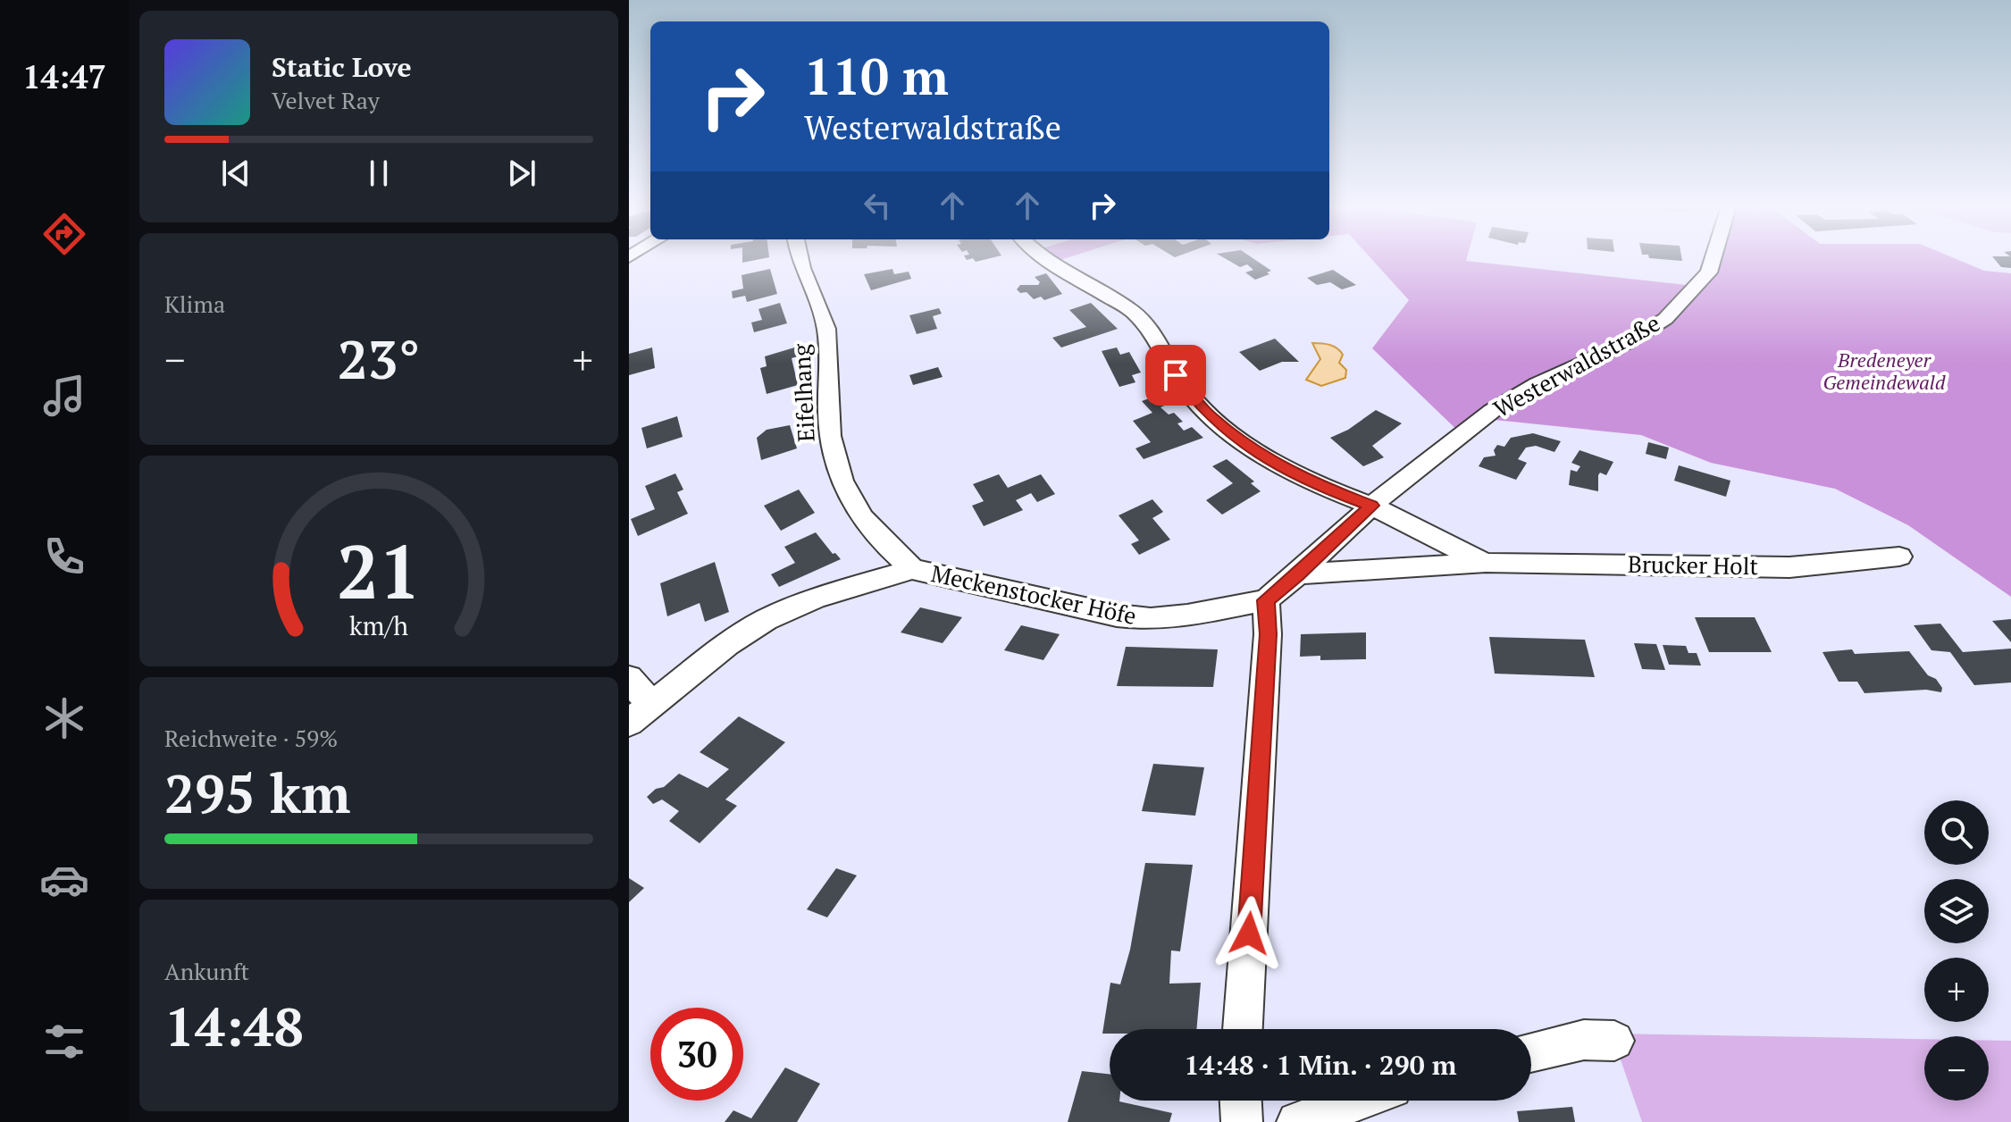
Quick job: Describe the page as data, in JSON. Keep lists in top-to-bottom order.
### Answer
{
  "streets": {
    "street": [
      "Westerwaldstraße",
      "Eifelhang",
      "Brucker Holt",
      "Meckenstocker Höfe"
    ]
  },
  "crossings": [
    ["Westerwaldstraße", "Brucker Holt"],
    ["Westerwaldstraße", "Meckenstocker Höfe"],
    ["Eifelhang", "Meckenstocker Höfe"]
  ],
  "parks": ["Bredeneyer Gemeindewald"],
  "page": {
    "tabs": "14:47",
    "turn": ["110 m", "Westerwaldstraße"],
    "song": ["Static Love", "Velvet Ray"],
    "tile": [
      "Klima",
      ["Reichweite · 59%", "295 km"],
      ["Ankunft", "14:48"]
    ],
    "heat": ["−", "23°", "+"],
    "map_buttons": ["+", "−"],
    "limit": "30",
    "trip": "14:48 · 1 Min. · 290 m",
    "gauge": ["21", "km/h"]
  }
}
